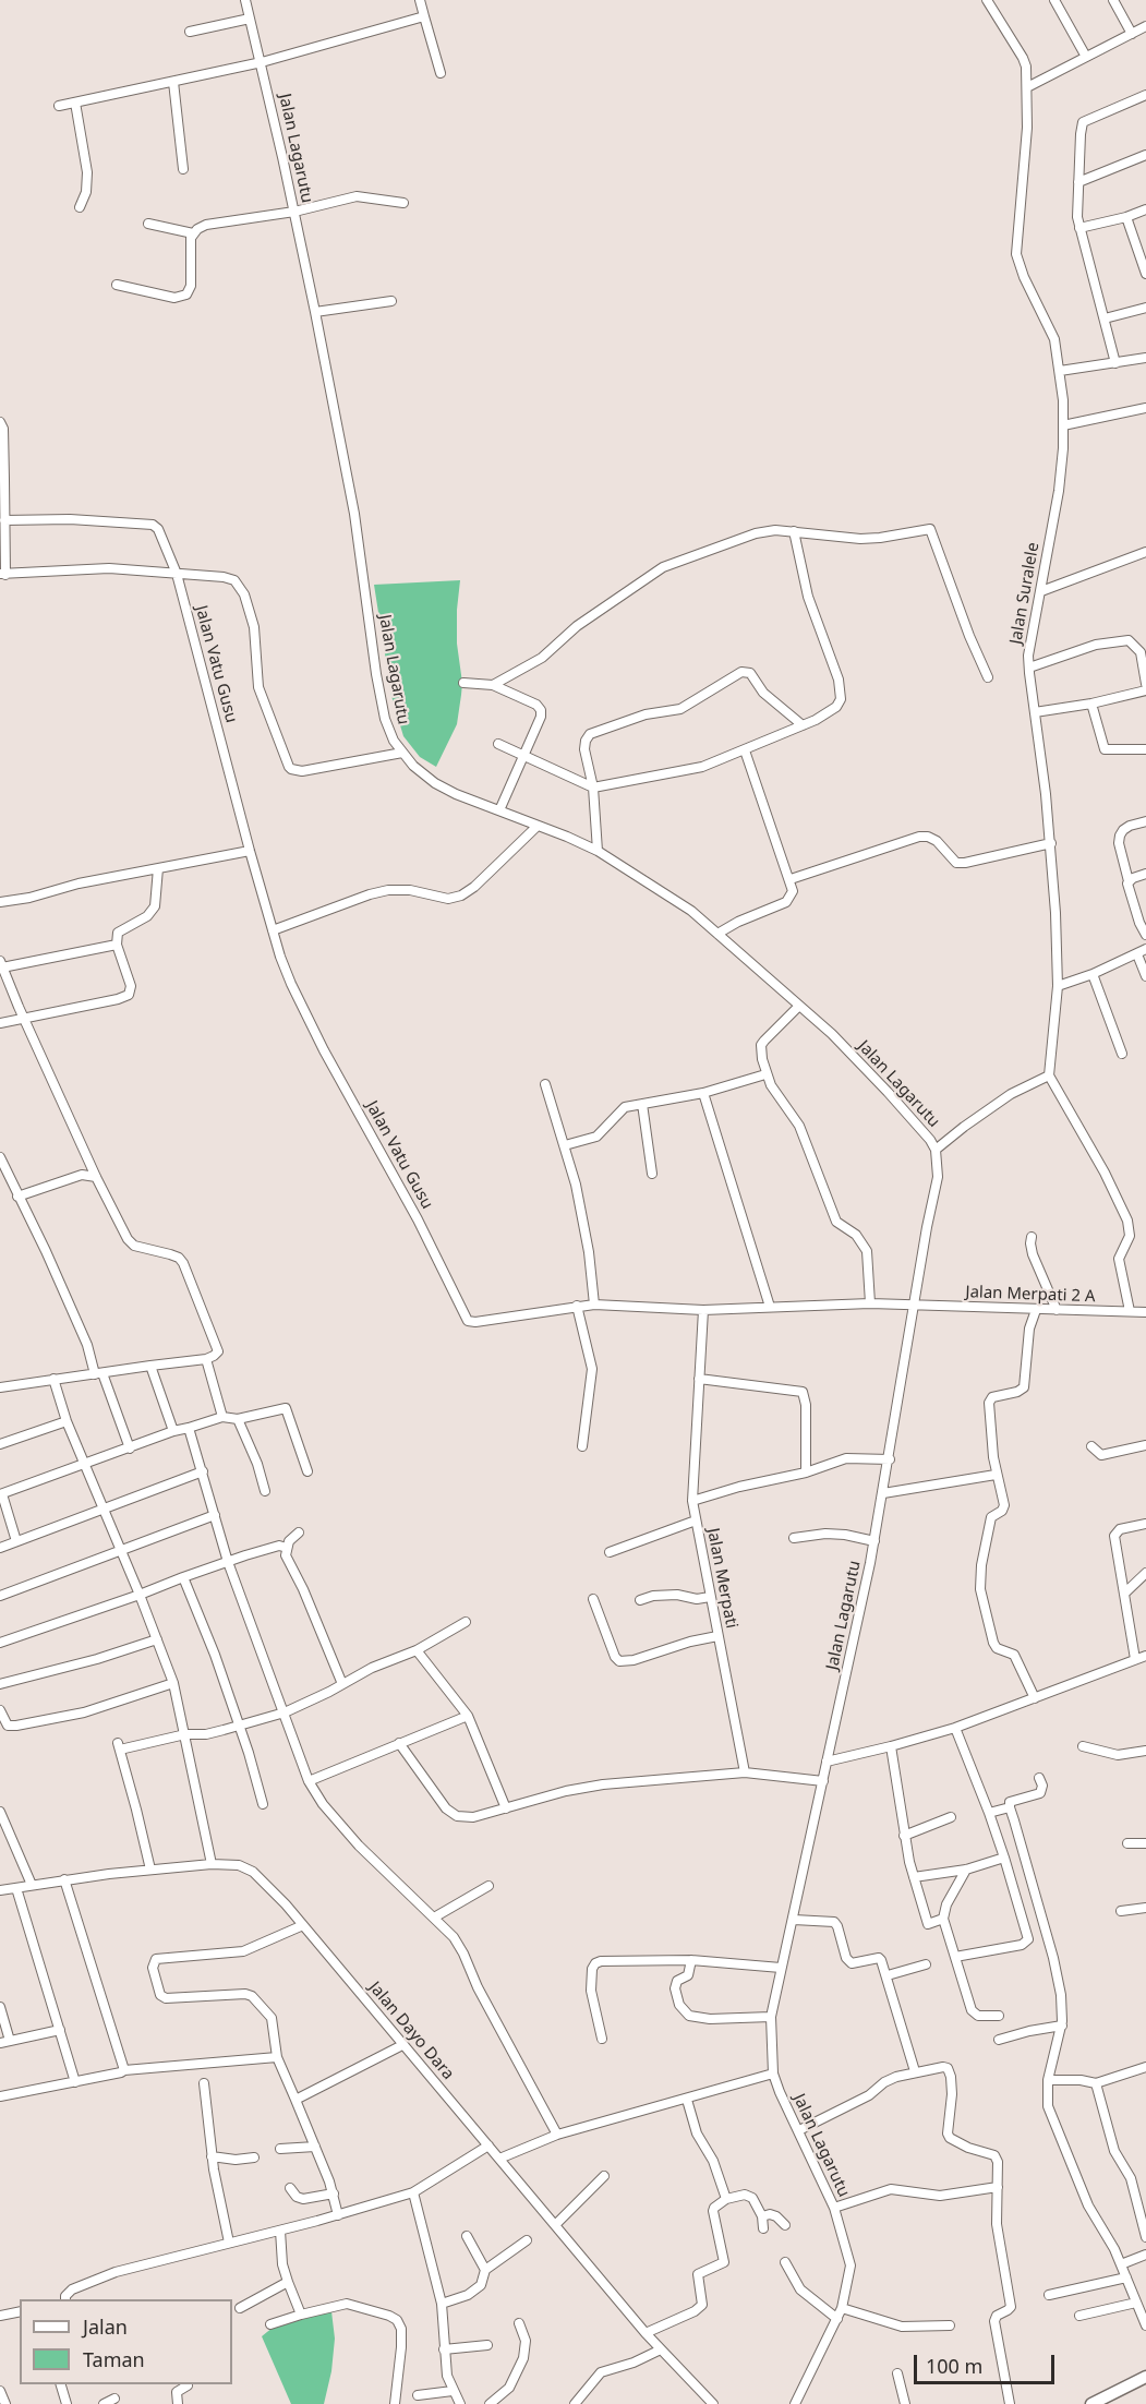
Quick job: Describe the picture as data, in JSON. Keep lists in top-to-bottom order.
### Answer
{
  "streets": {
    "street": [
      "Jalan Lagarutu",
      "Jalan Suralele",
      "Jalan Vatu Gusu",
      "Jalan Merpati 2 A",
      "Jalan Merpati",
      "Jalan Dayo Dara"
    ]
  },
  "crossings": [
    ["Jalan Lagarutu", "Jalan Vatu Gusu"],
    ["Jalan Lagarutu", "Jalan Merpati 2 A"],
    ["Jalan Vatu Gusu", "Jalan Merpati 2 A"],
    ["Jalan Vatu Gusu", "Jalan Merpati"]
  ],
  "legend": ["Jalan", "Taman"],
  "scale_bar": "100 m"
}
